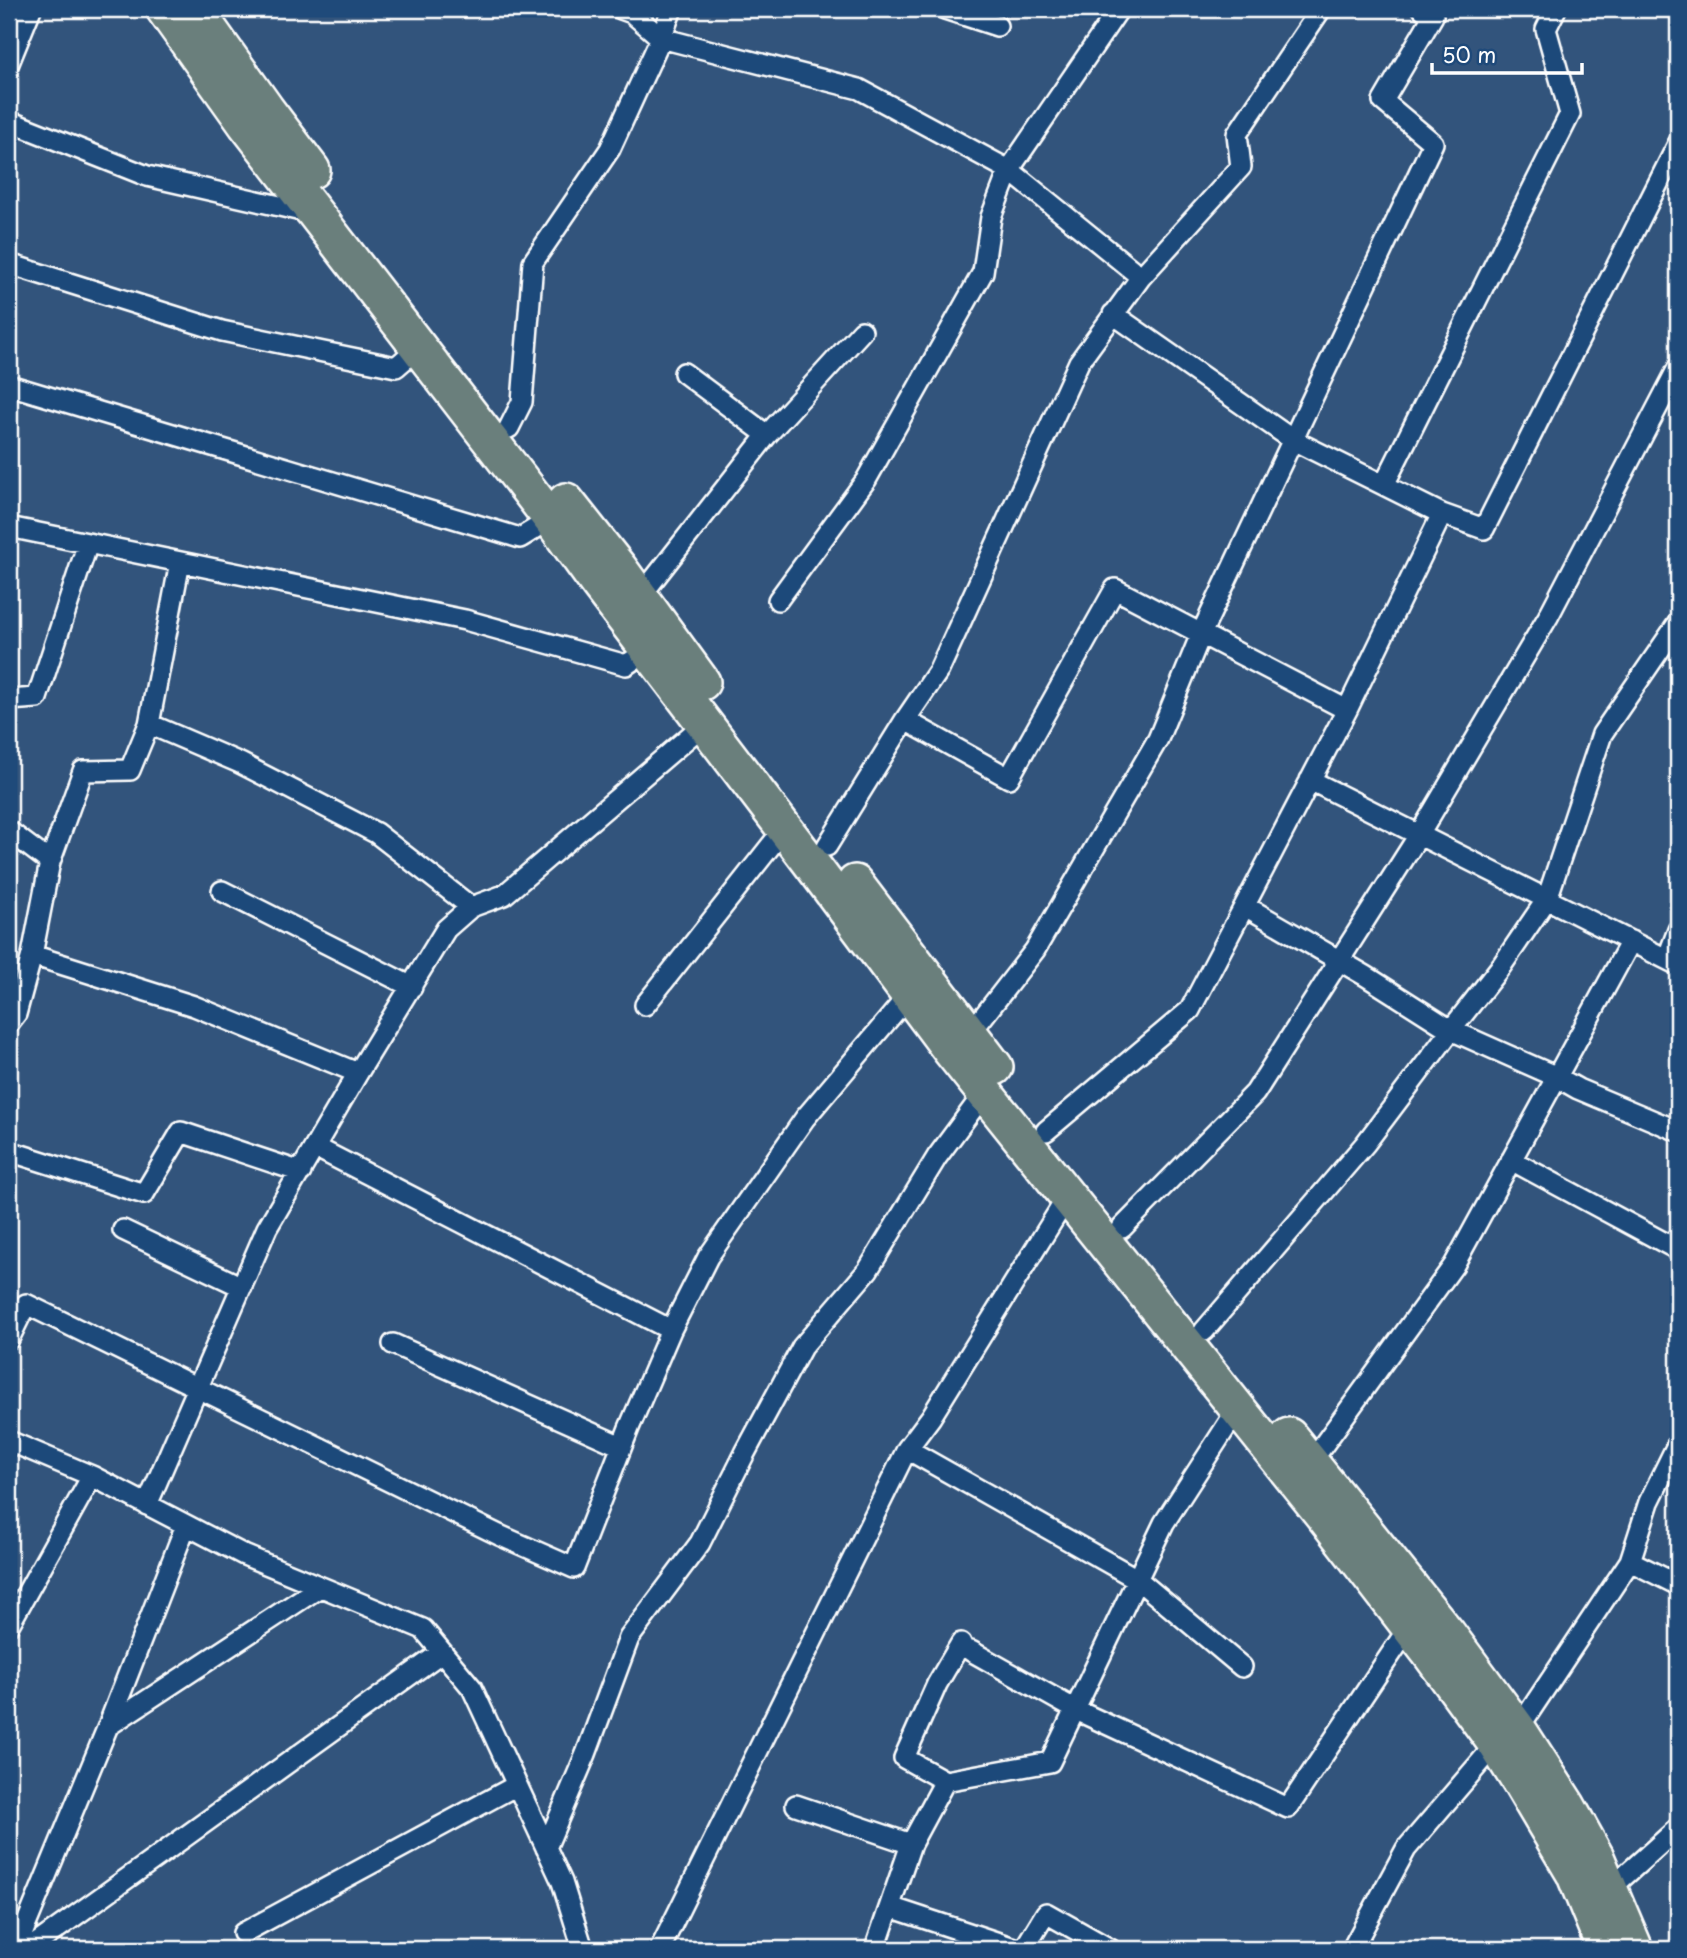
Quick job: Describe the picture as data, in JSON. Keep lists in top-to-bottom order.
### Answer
{
  "scale_bar": "50 m"
}
